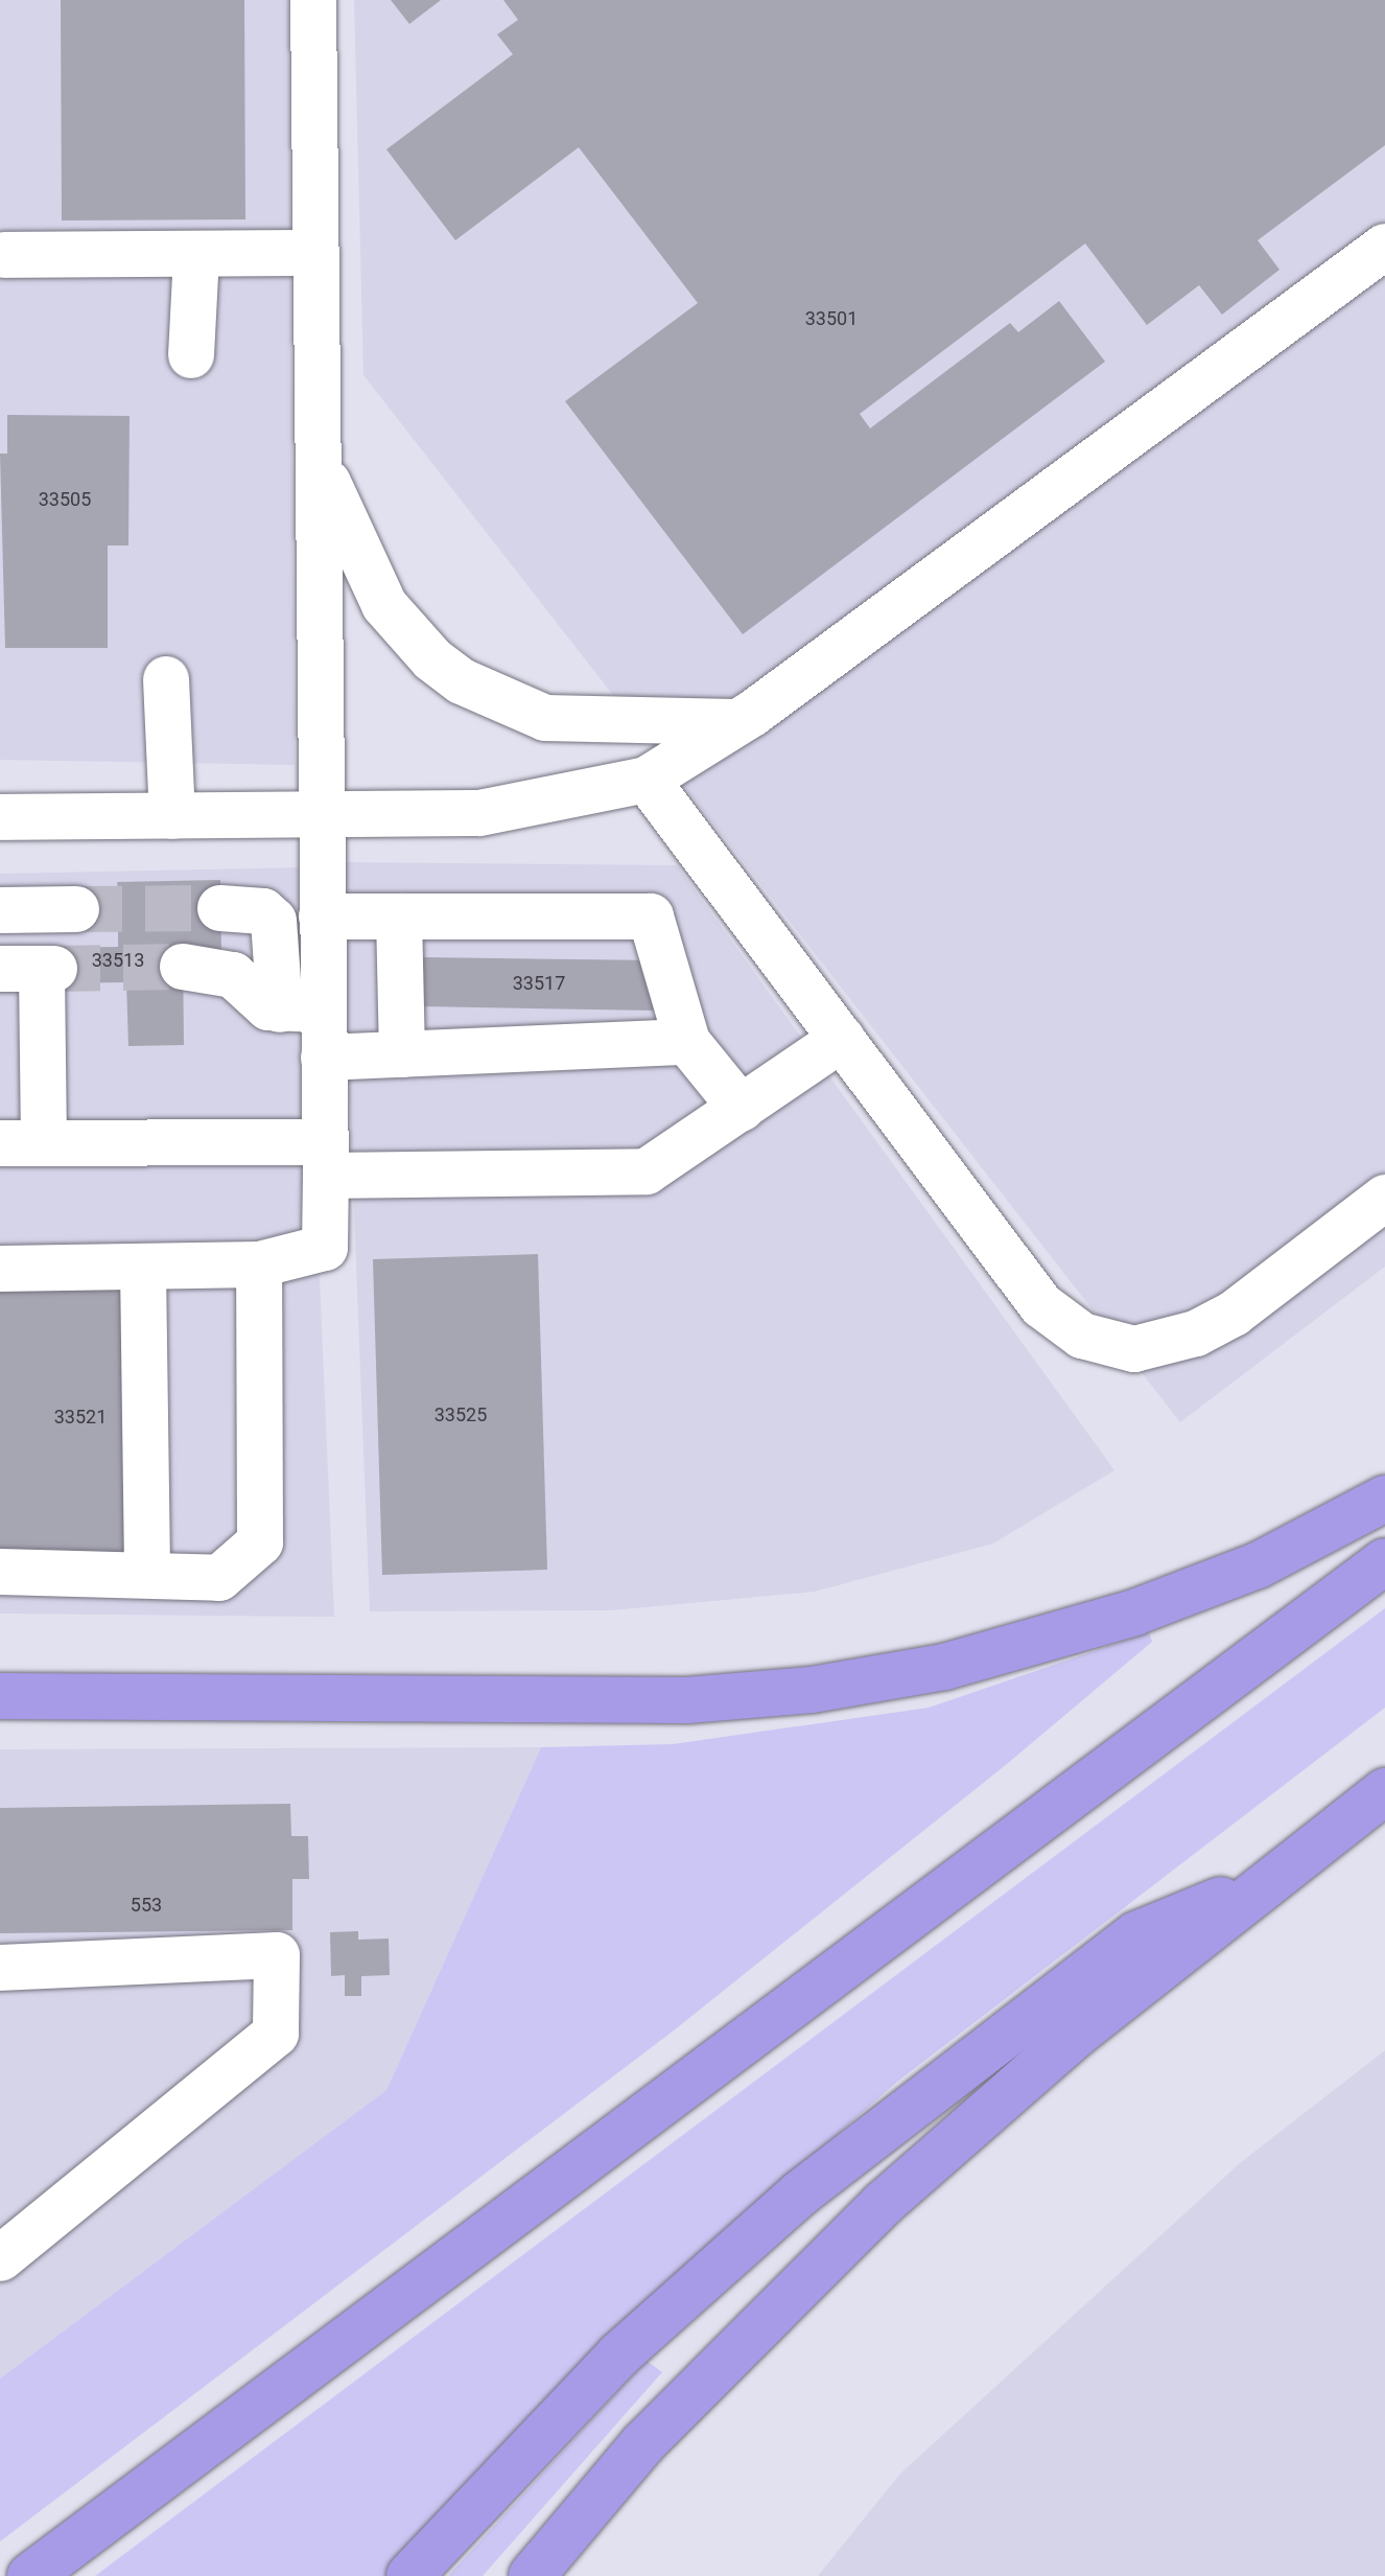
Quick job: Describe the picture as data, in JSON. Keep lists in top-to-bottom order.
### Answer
{
  "house_numbers": [
    "33501",
    "33505",
    "33513",
    "33517",
    "33525",
    "33521",
    "553"
  ]
}
